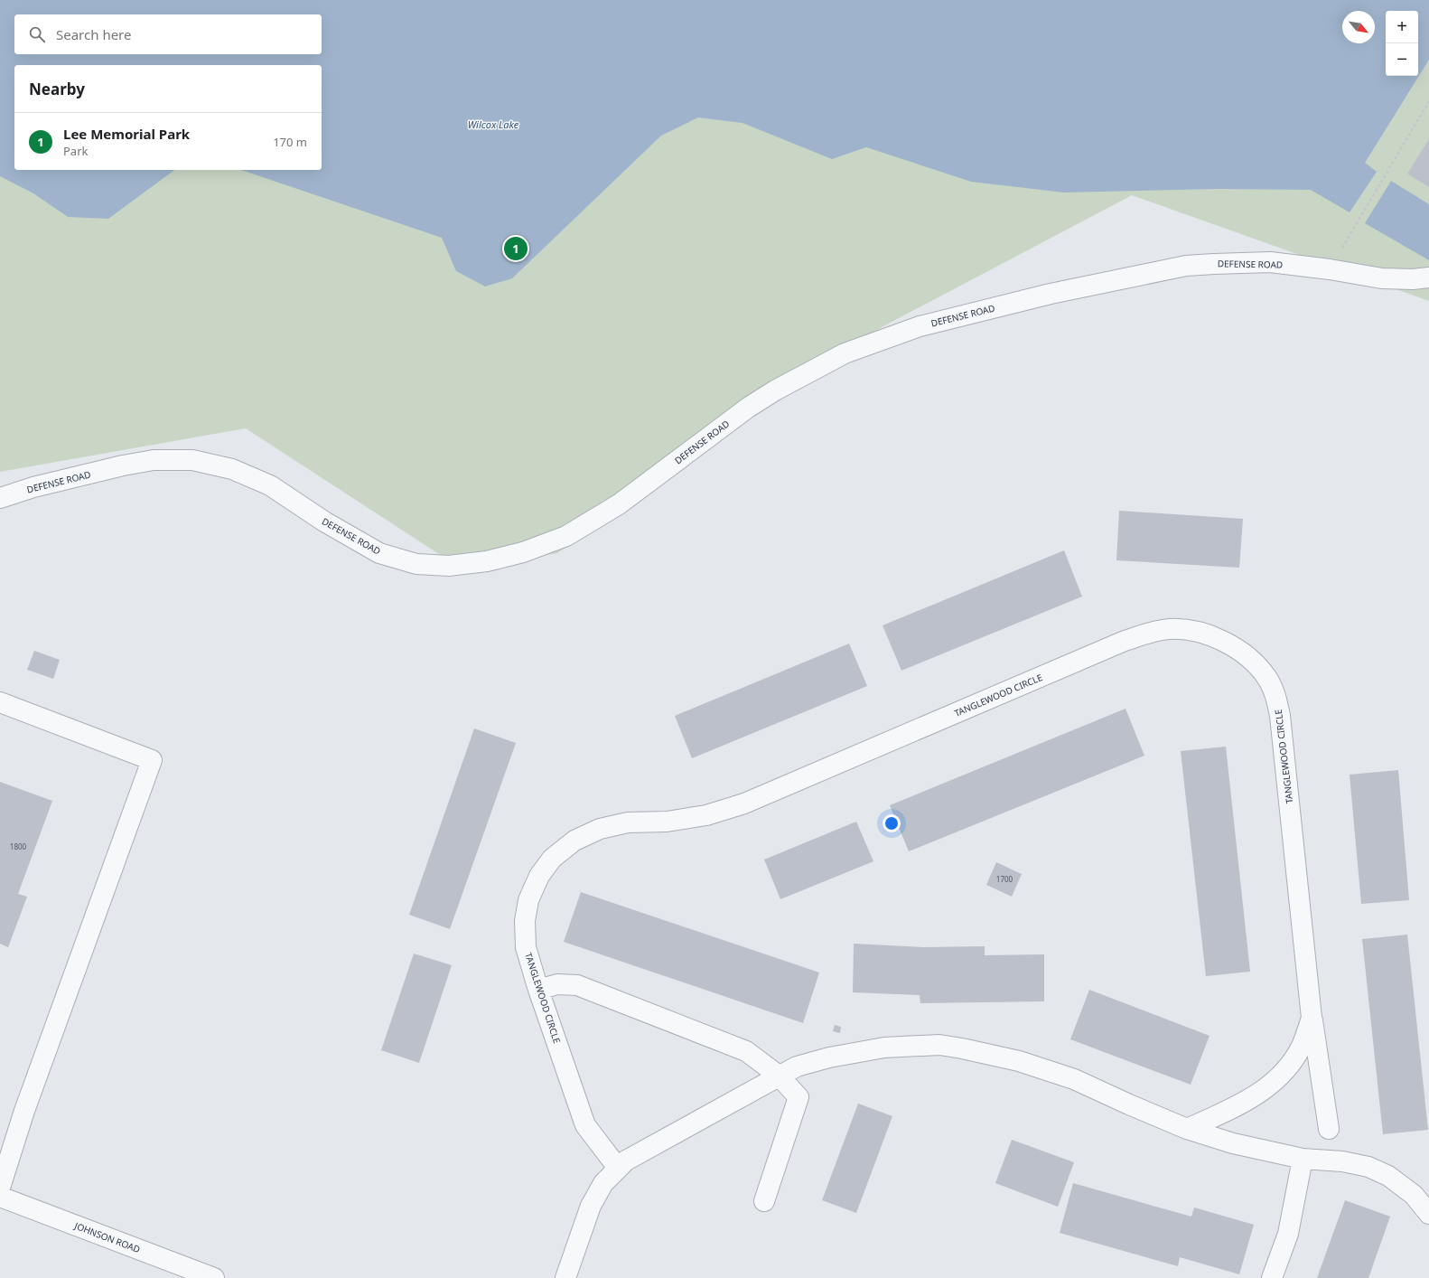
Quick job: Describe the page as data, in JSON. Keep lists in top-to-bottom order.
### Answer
{
  "streets": {
    "street": ["DEFENSE ROAD", "TANGLEWOOD CIRCLE", "JOHNSON ROAD"]
  },
  "water": ["Wilcox Lake"],
  "house_numbers": ["1800", "1700"],
  "north": "bottom right",
  "page": {
    "map_buttons": ["+", "−"],
    "search": "Search here",
    "heading": "Nearby",
    "list": [
      {
        "mark": "1",
        "name": "Lee Memorial Park",
        "note": "Park",
        "value": "170 m"
      }
    ],
    "pins": "1"
  }
}
